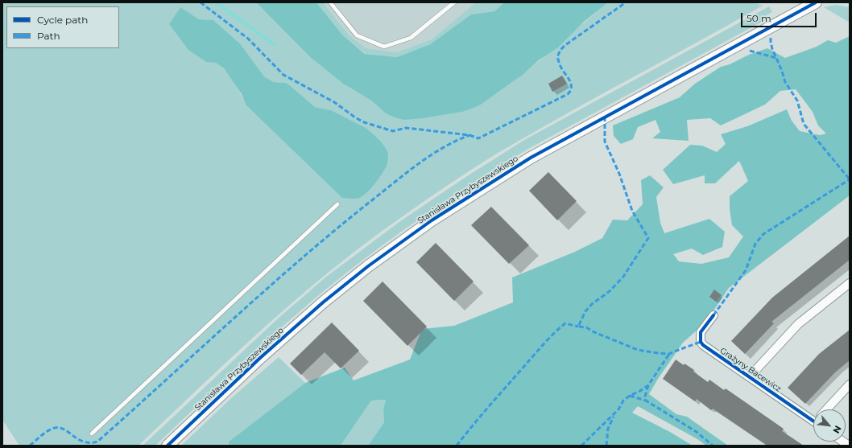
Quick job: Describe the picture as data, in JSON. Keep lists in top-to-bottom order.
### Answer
{
  "streets": {
    "street": ["Stanisława Przybyszewskiego", "Grażyny Bacewicz"]
  },
  "legend": ["Cycle path", "Path"],
  "scale_bar": "50 m",
  "north": "bottom right"
}
